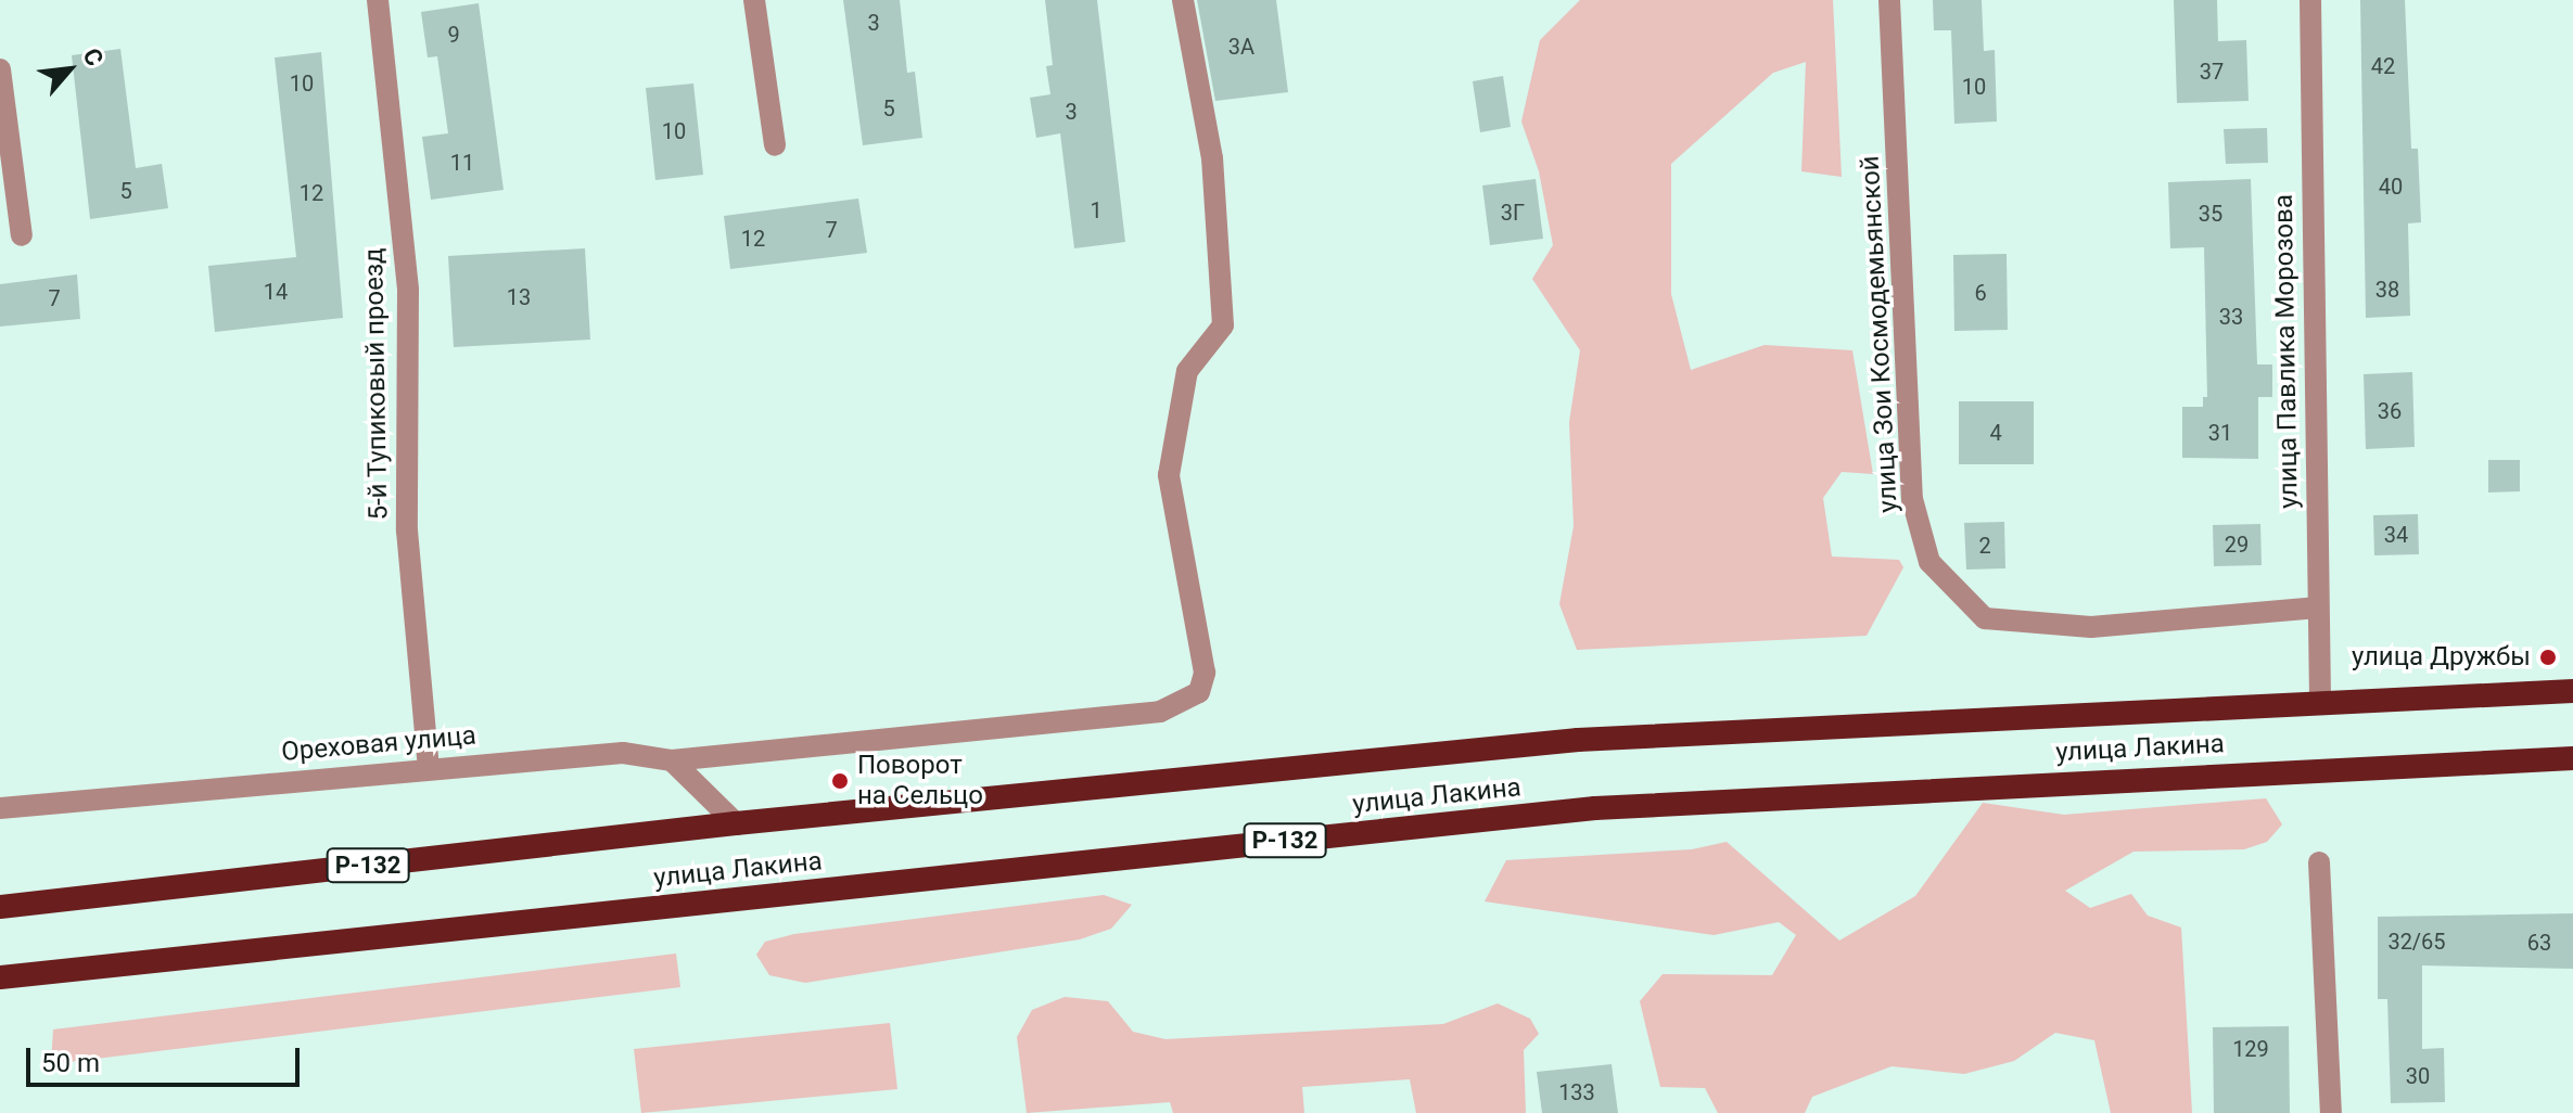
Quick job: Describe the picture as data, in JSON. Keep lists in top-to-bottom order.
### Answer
{
  "streets": {
    "highway": ["улица Лакина", "Р-132"],
    "street": [
      "улица Зои Космодемьянской",
      "улица Павлика Морозова",
      "5-й Тупиковый проезд",
      "Ореховая улица"
    ]
  },
  "crossings": [
    ["улица Зои Космодемьянской", "улица Павлика Морозова"],
    ["улица Павлика Морозова", "улица Лакина"],
    ["5-й Тупиковый проезд", "Ореховая улица"]
  ],
  "places": ["улица Дружбы", "Поворот на Сельцо"],
  "house_numbers": [
    "3",
    "9",
    "3А",
    "42",
    "37",
    "10",
    "10",
    "5",
    "3",
    "10",
    "11",
    "40",
    "5",
    "12",
    "1",
    "3Г",
    "35",
    "7",
    "12",
    "38",
    "14",
    "6",
    "13",
    "7",
    "33",
    "36",
    "4",
    "31",
    "34",
    "29",
    "2",
    "32/65",
    "63",
    "129",
    "30",
    "133"
  ],
  "scale_bar": "50 m",
  "north": "top right"
}
